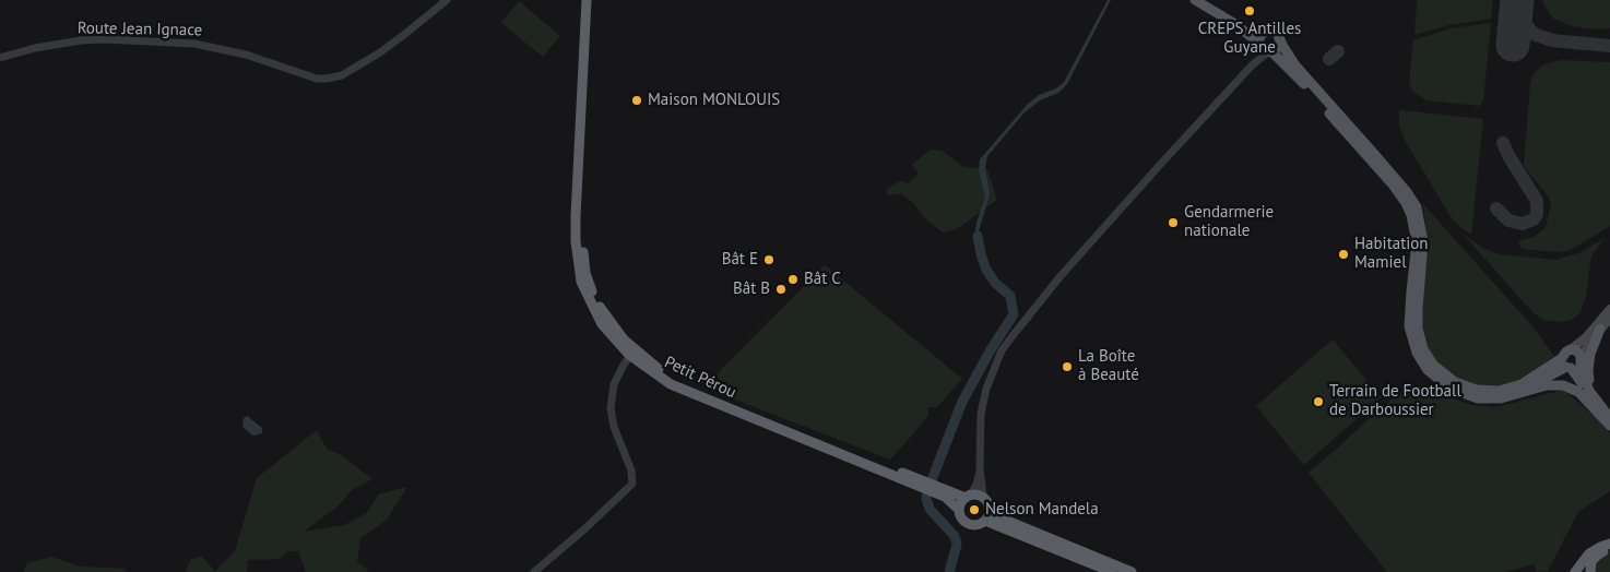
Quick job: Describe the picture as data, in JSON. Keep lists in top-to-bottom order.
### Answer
{
  "streets": {
    "highway": ["Petit Pérou"],
    "street": ["Route Jean Ignace"]
  },
  "places": [
    "CREPS Antilles Guyane",
    "Maison MONLOUIS",
    "Gendarmerie nationale",
    "Habitation Mamiel",
    "Bât E",
    "Bât C",
    "Bât B",
    "La Boîte à Beauté",
    "Terrain de Football de Darboussier",
    "Nelson Mandela"
  ]
}
